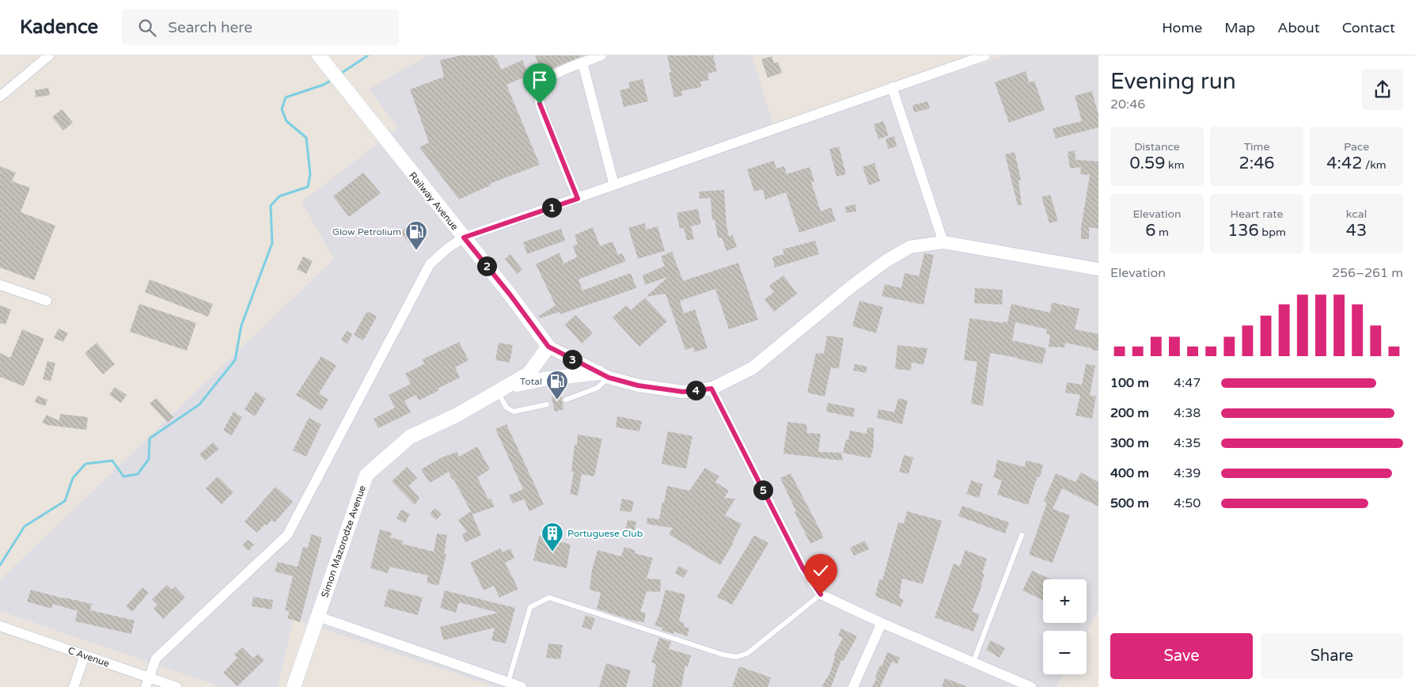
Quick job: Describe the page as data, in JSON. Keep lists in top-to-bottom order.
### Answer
{
  "streets": {
    "main road": ["Railway Avenue", "Simon Mazorodze Avenue"],
    "street": ["C Avenue"]
  },
  "crossings": [
    ["Railway Avenue", "Simon Mazorodze Avenue"]
  ],
  "places": {
    "fuel station": ["Glow Petrolium", "Total"],
    "building": ["Portuguese Club"]
  },
  "page": {
    "header": "Kadence",
    "search": "Search here",
    "nav": [
      "Home",
      "Map",
      "About",
      "Contact"
    ],
    "heading": ["Evening run", "20:46"],
    "stats": [
      ["Distance", "0.59 km"],
      ["Time", "2:46"],
      ["Pace", "4:42 /km"],
      ["Elevation", "6 m"],
      ["Heart rate", "136 bpm"],
      ["kcal", "43"]
    ],
    "pins": [
      "1",
      "2",
      "3",
      "4",
      "5"
    ],
    "chart": ["Elevation", "256–261 m"],
    "list": [
      {
        "name": "100 m",
        "note": "4:47"
      },
      {
        "name": "200 m",
        "note": "4:38"
      },
      {
        "name": "300 m",
        "note": "4:35"
      },
      {
        "name": "400 m",
        "note": "4:39"
      },
      {
        "name": "500 m",
        "note": "4:50"
      }
    ],
    "map_buttons": ["+", "−"],
    "buttons": ["Save", "Share"]
  }
}
